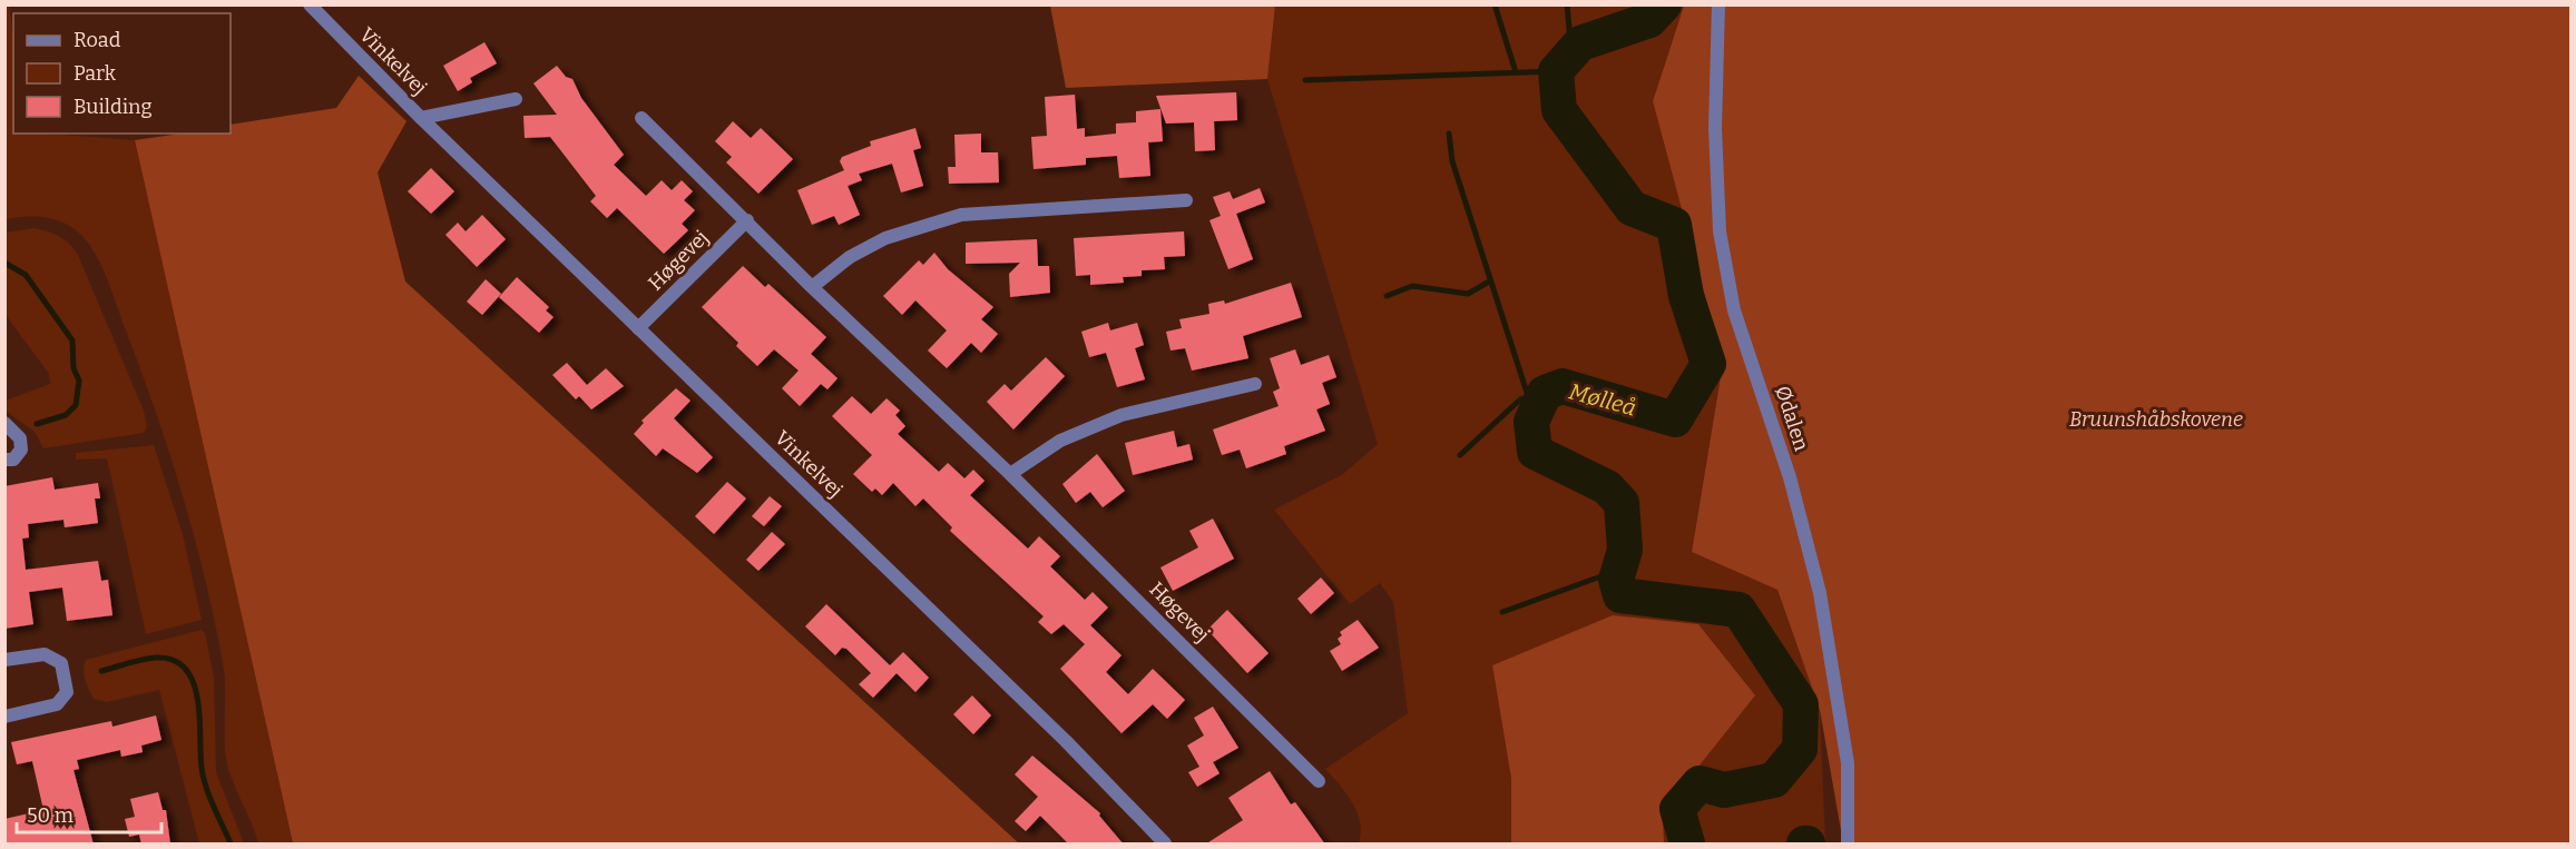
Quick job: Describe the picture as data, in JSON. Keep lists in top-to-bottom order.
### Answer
{
  "streets": {
    "street": ["Vinkelvej", "Høgevej", "Ødalen"]
  },
  "crossings": [
    ["Vinkelvej", "Høgevej"]
  ],
  "water": ["Mølleå"],
  "parks": ["Bruunshåbskovene"],
  "legend": ["Road", "Park", "Building"],
  "scale_bar": "50 m"
}
